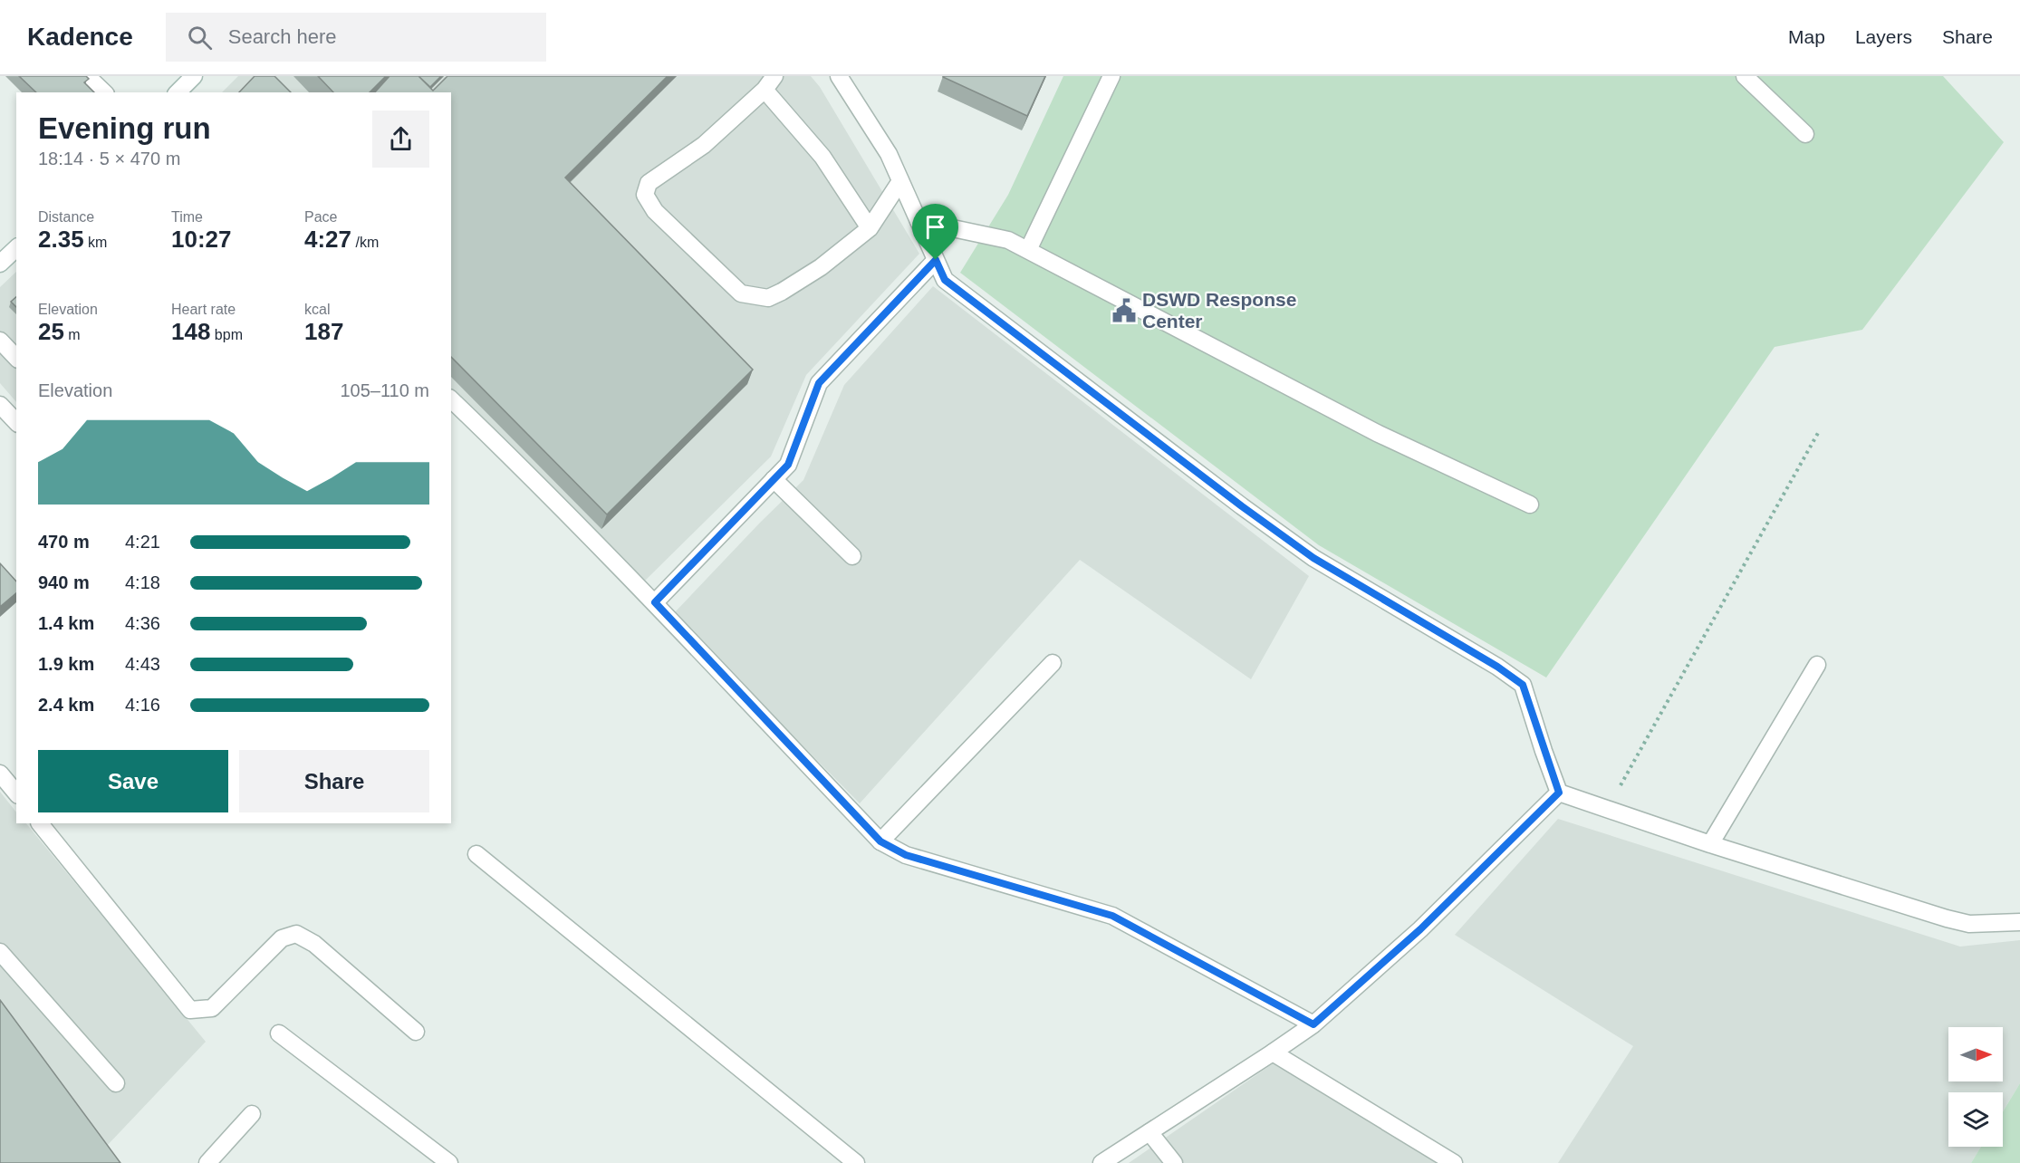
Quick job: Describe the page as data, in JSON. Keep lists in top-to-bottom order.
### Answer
{
  "places": {
    "public building": ["DSWD Response Center"]
  },
  "north": "right",
  "page": {
    "header": "Kadence",
    "search": "Search here",
    "nav": ["Map", "Layers", "Share"],
    "heading": ["Evening run", "18:14 · 5 × 470 m"],
    "stats": [
      ["Distance", "2.35 km"],
      ["Time", "10:27"],
      ["Pace", "4:27 /km"],
      ["Elevation", "25 m"],
      ["Heart rate", "148 bpm"],
      ["kcal", "187"]
    ],
    "chart": ["Elevation", "105–110 m"],
    "list": [
      {
        "name": "470 m",
        "note": "4:21"
      },
      {
        "name": "940 m",
        "note": "4:18"
      },
      {
        "name": "1.4 km",
        "note": "4:36"
      },
      {
        "name": "1.9 km",
        "note": "4:43"
      },
      {
        "name": "2.4 km",
        "note": "4:16"
      }
    ],
    "buttons": ["Save", "Share"]
  }
}
